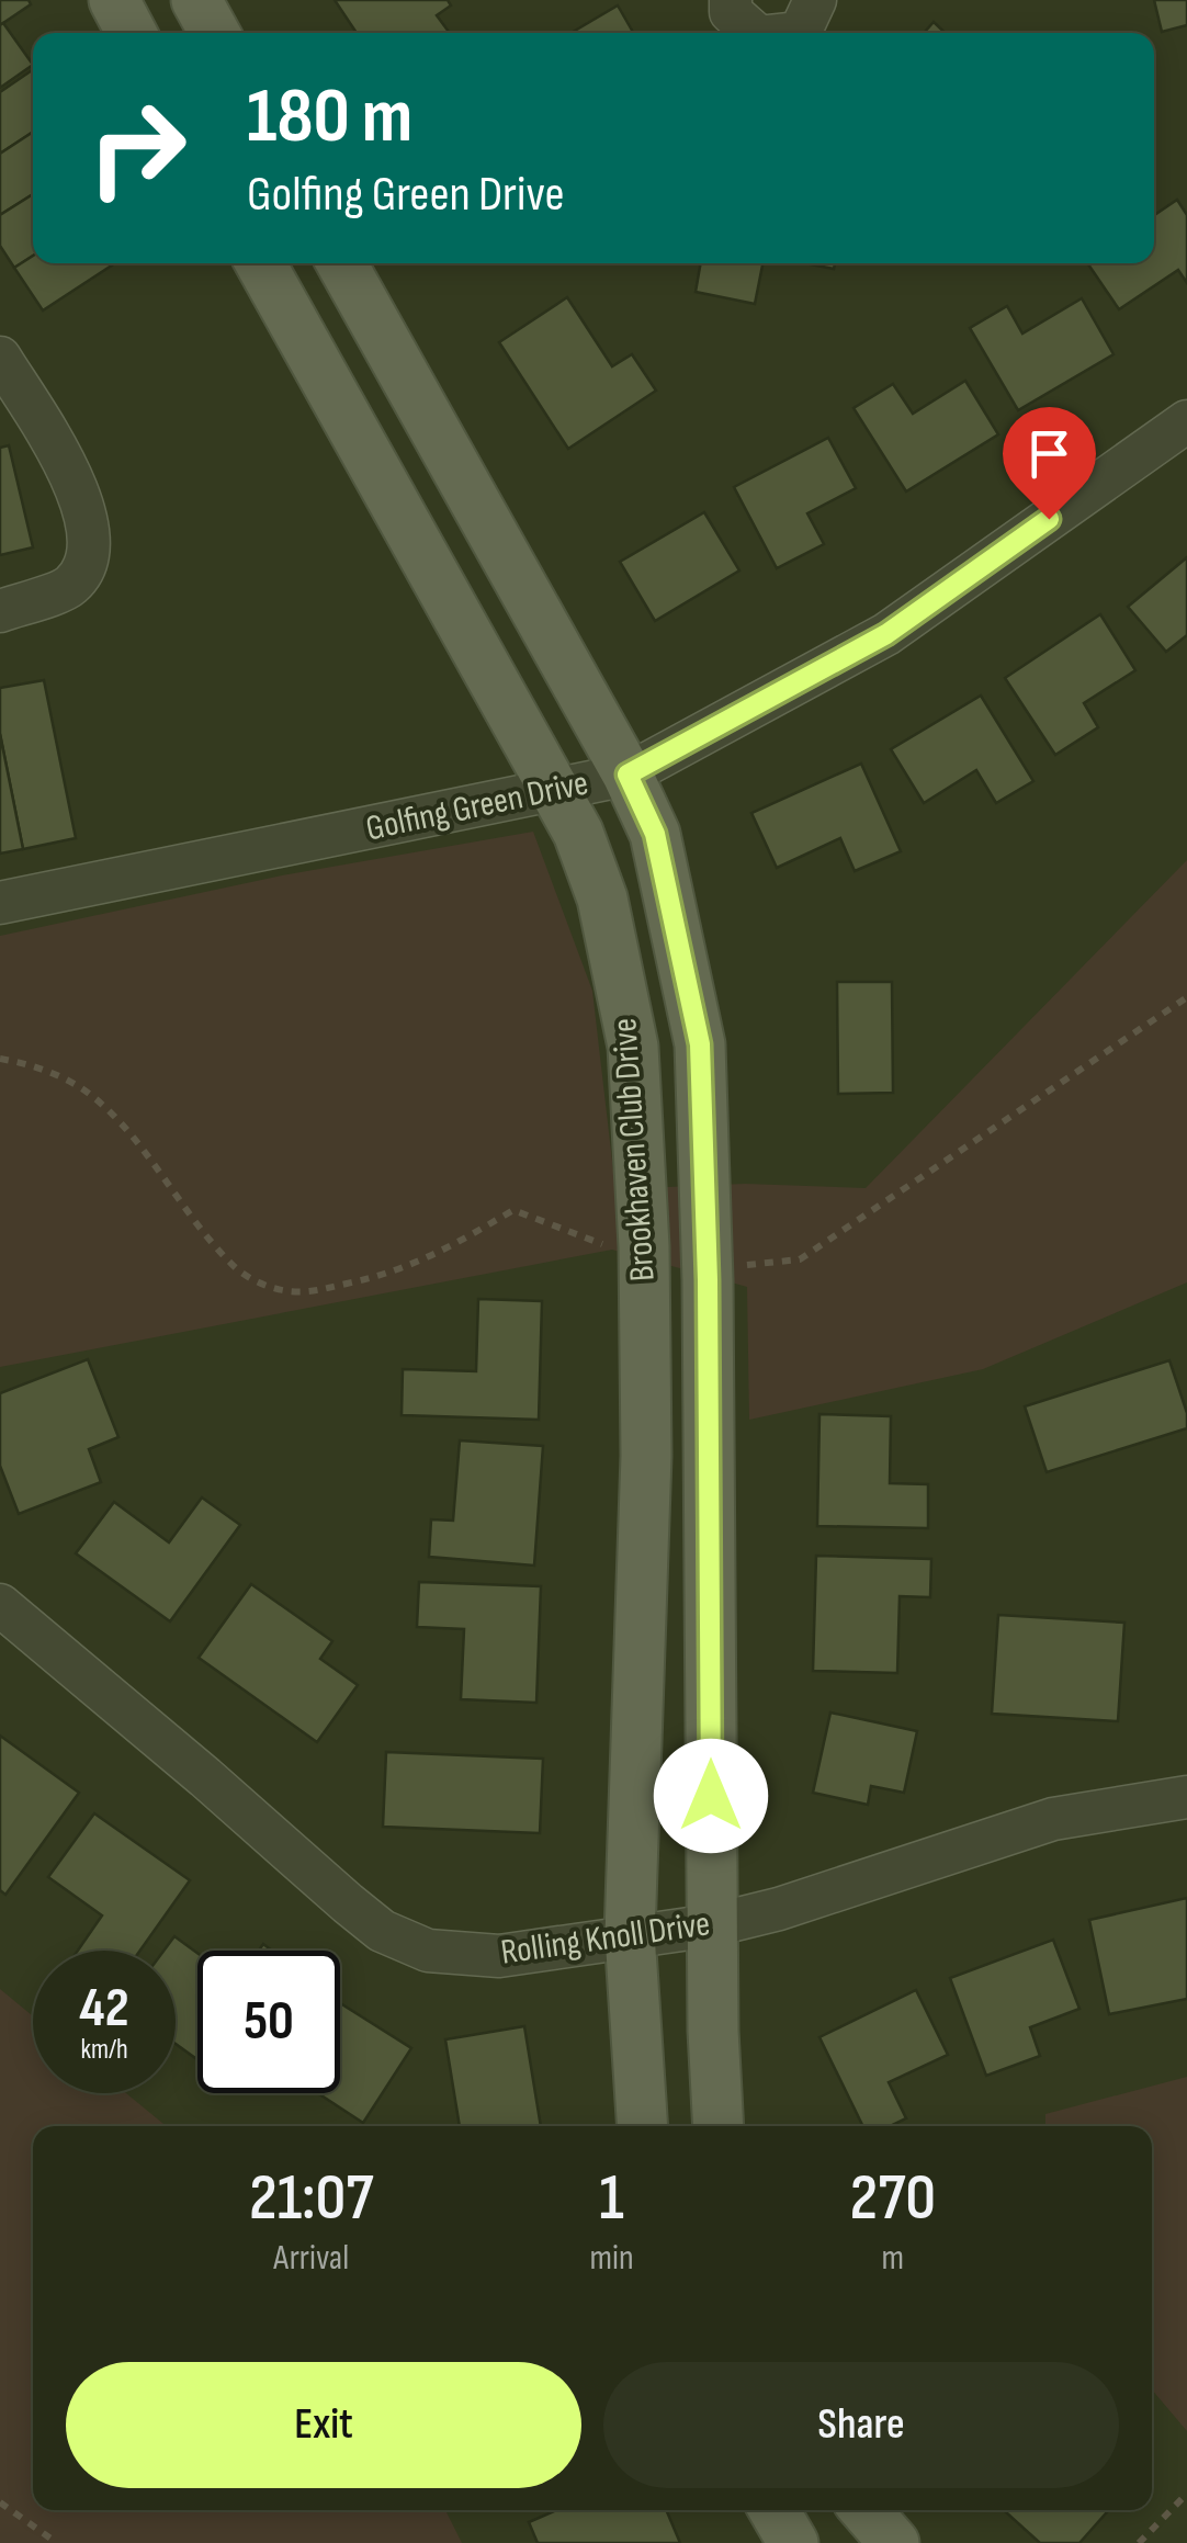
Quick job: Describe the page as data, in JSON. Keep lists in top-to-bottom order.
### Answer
{
  "streets": {
    "main road": ["Brookhaven Club Drive"],
    "street": ["Golfing Green Drive", "Rolling Knoll Drive"]
  },
  "crossings": [
    ["Golfing Green Drive", "Brookhaven Club Drive"],
    ["Brookhaven Club Drive", "Rolling Knoll Drive"]
  ],
  "page": {
    "turn": ["180 m", "Golfing Green Drive"],
    "speed": "42 km/h",
    "limit": "50",
    "eta": [
      "21:07",
      "Arrival",
      "1",
      "min",
      "270",
      "m"
    ],
    "buttons": ["Exit", "Share"]
  }
}
